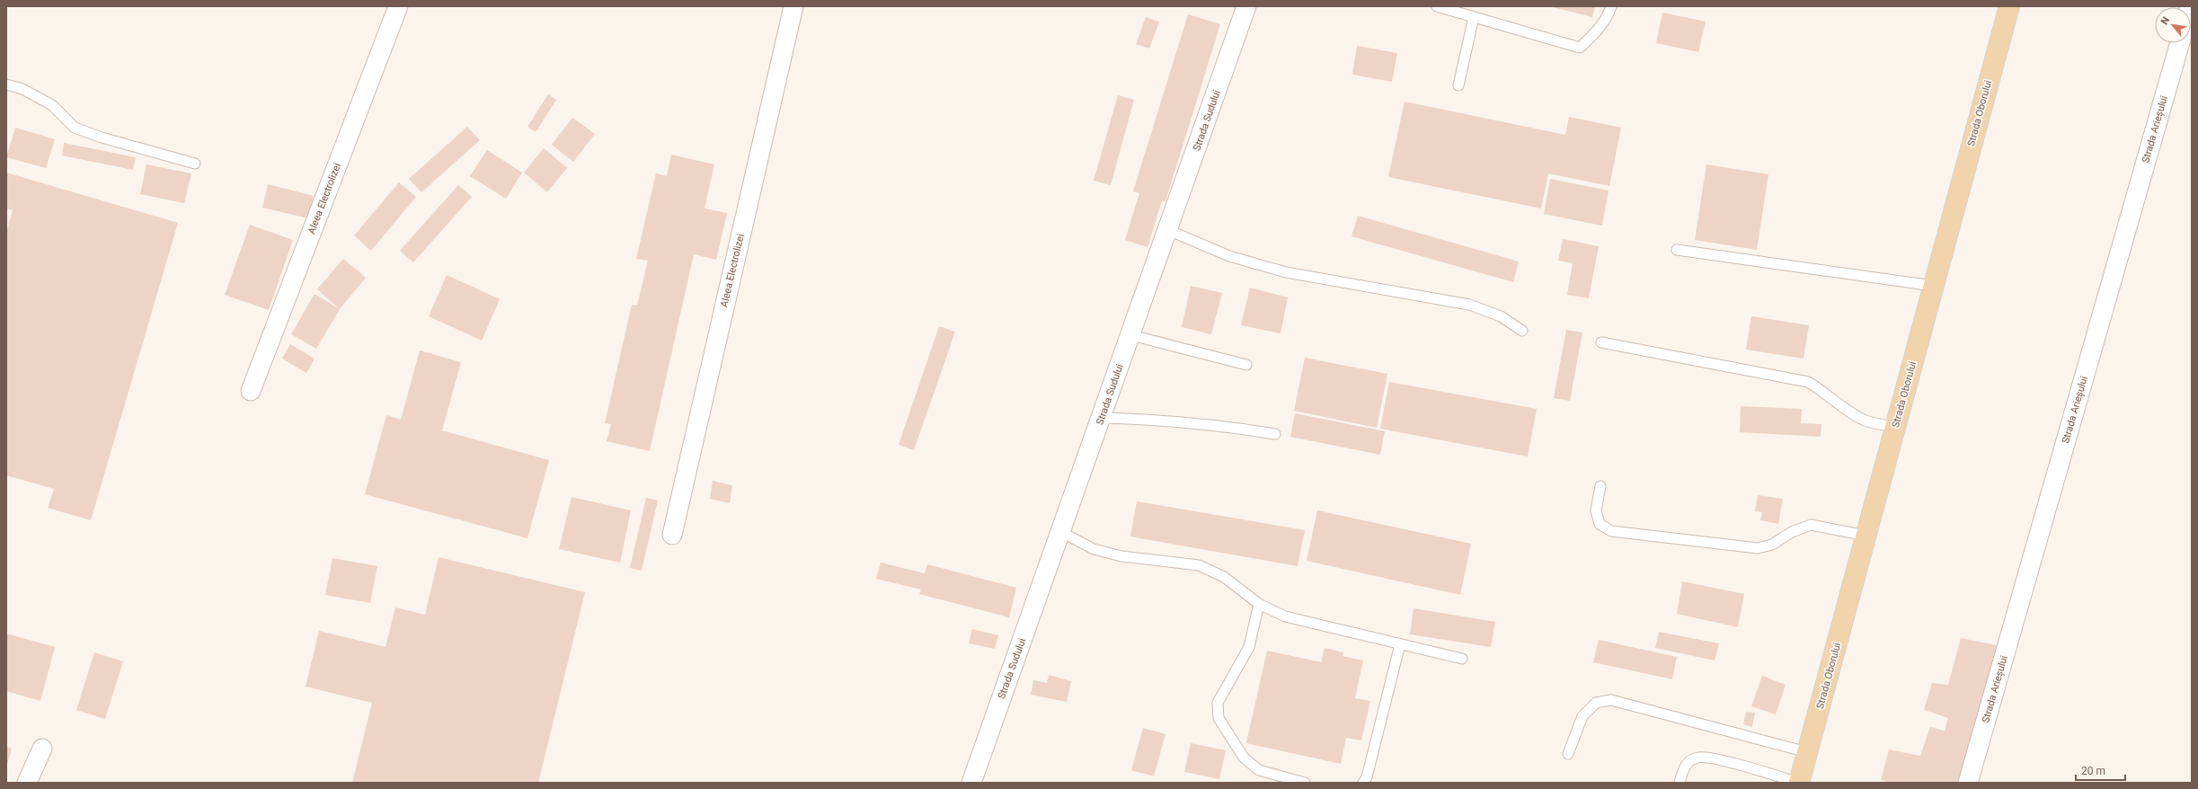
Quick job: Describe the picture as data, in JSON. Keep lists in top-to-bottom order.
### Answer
{
  "streets": {
    "main road": ["Strada Oborului"],
    "street": ["Strada Sudului", "Strada Arieșului", "Aleea Electrolizei"]
  },
  "scale_bar": "20 m",
  "north": "top left"
}
